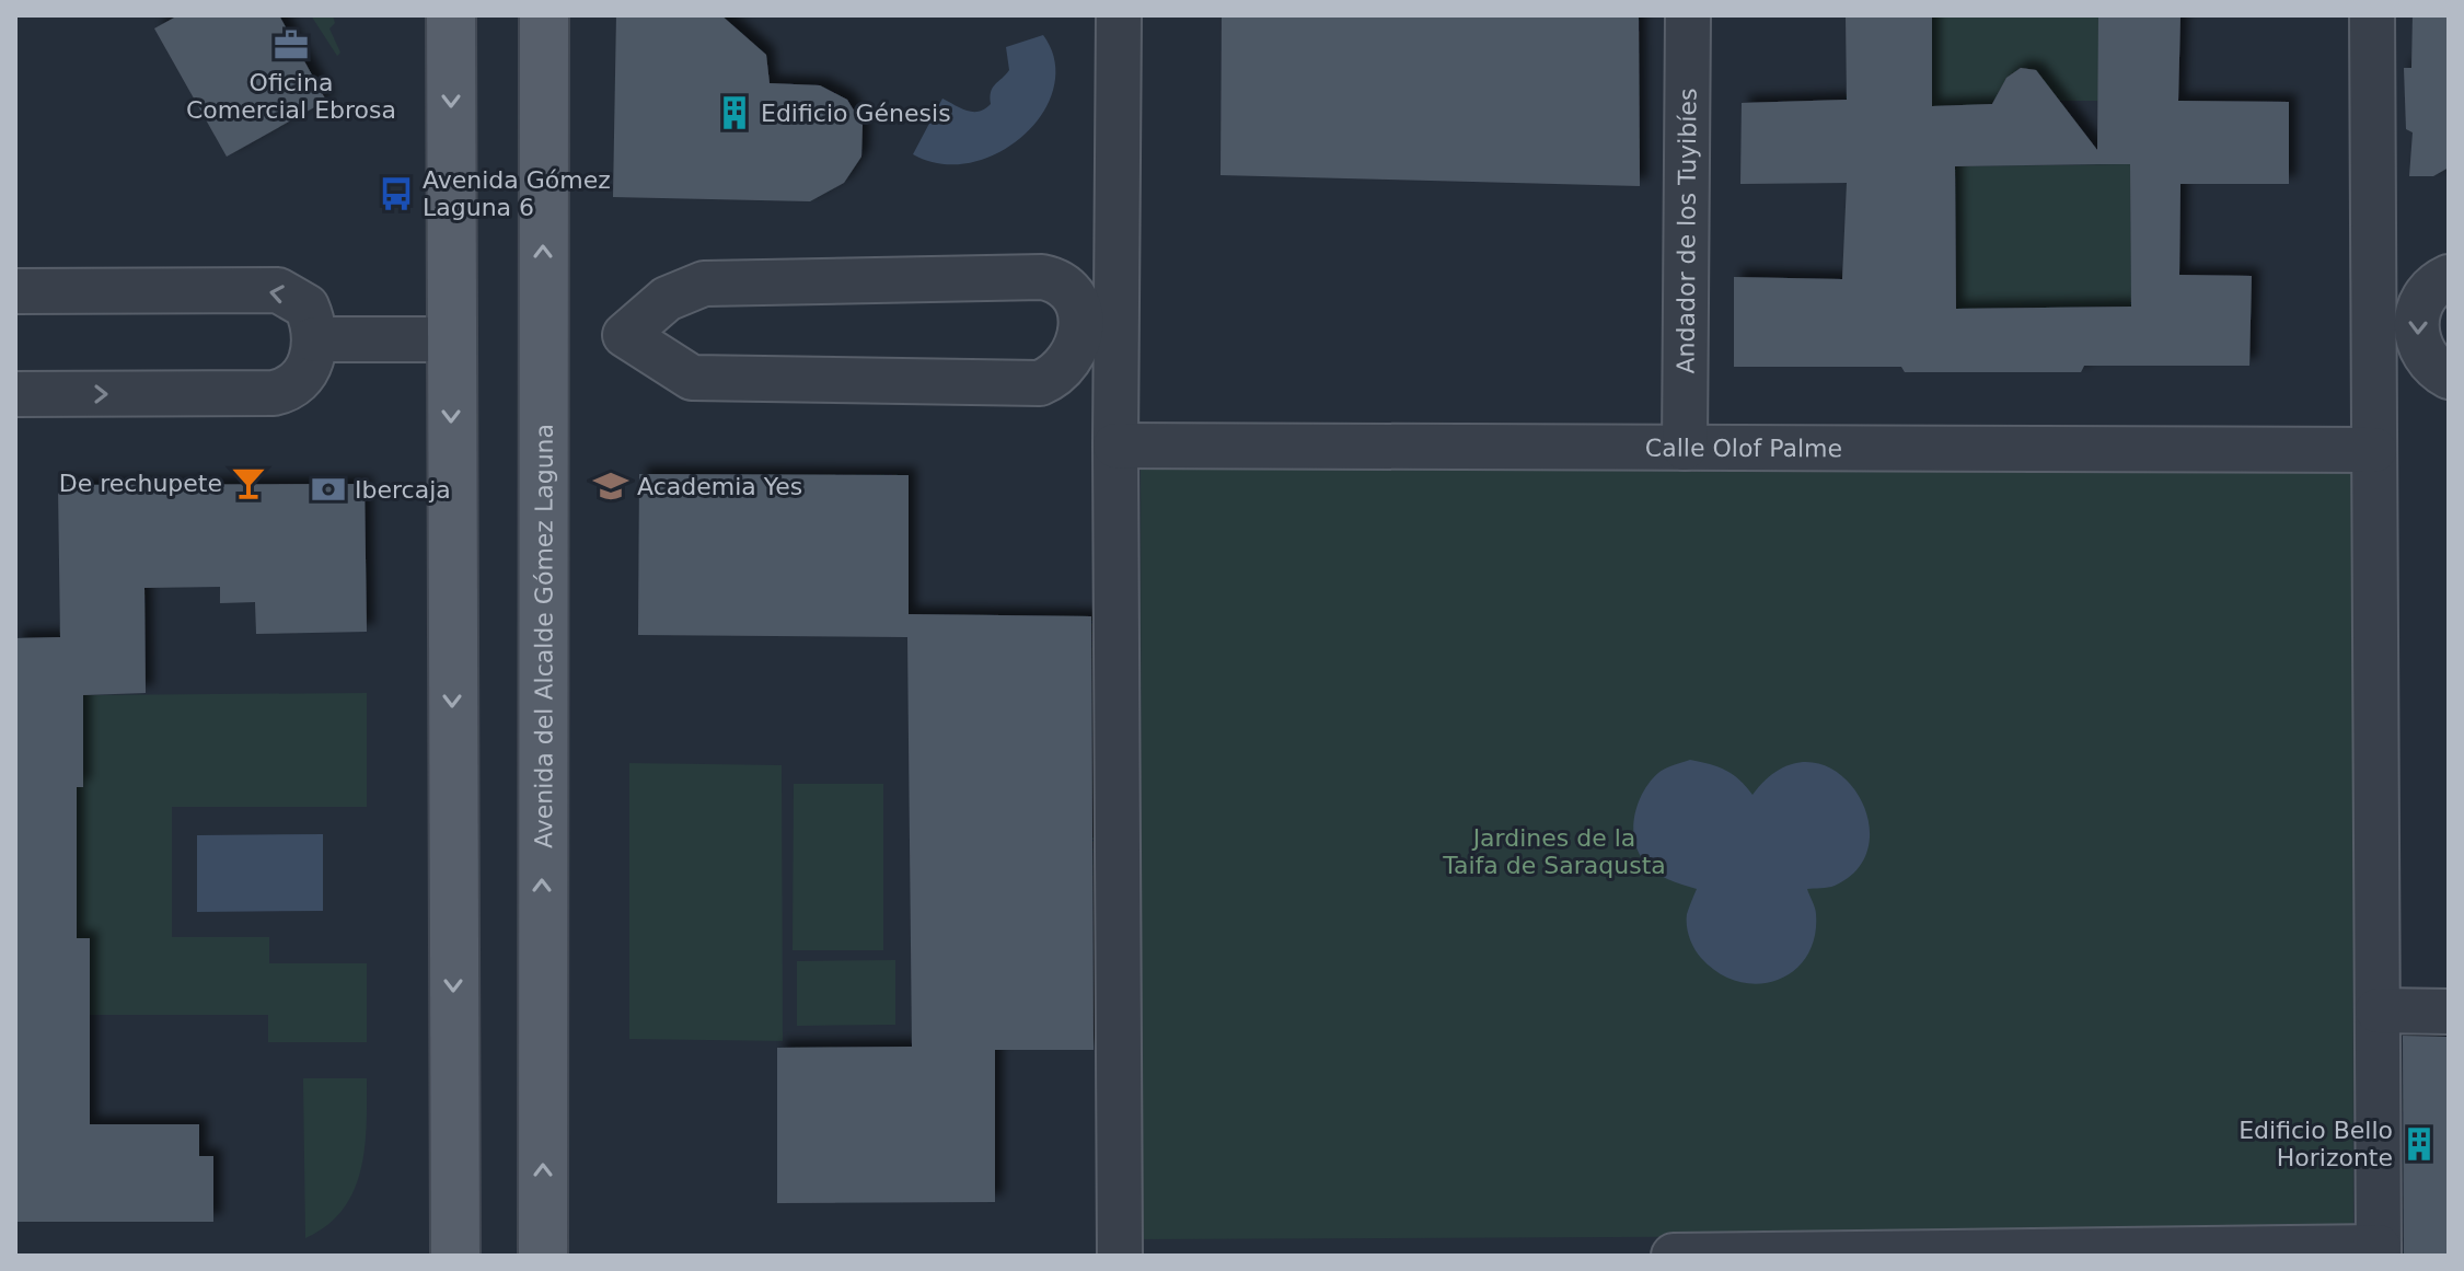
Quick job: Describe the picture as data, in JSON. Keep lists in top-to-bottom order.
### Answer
{
  "streets": {
    "main road": ["Avenida del Alcalde Gómez Laguna"],
    "street": ["Andador de los Tuyibíes", "Calle Olof Palme"]
  },
  "crossings": [
    ["Andador de los Tuyibíes", "Calle Olof Palme"]
  ],
  "parks": ["Jardines de la Taifa de Saraqusta"],
  "places": {
    "office": ["Oficina Comercial Ebrosa"],
    "building": ["Edificio Génesis", "Edificio Bello Horizonte"],
    "bus stop": ["Avenida Gómez Laguna 6"],
    "bar": ["De rechupete"],
    "school or university": ["Academia Yes"],
    "bank": ["Ibercaja"]
  }
}
